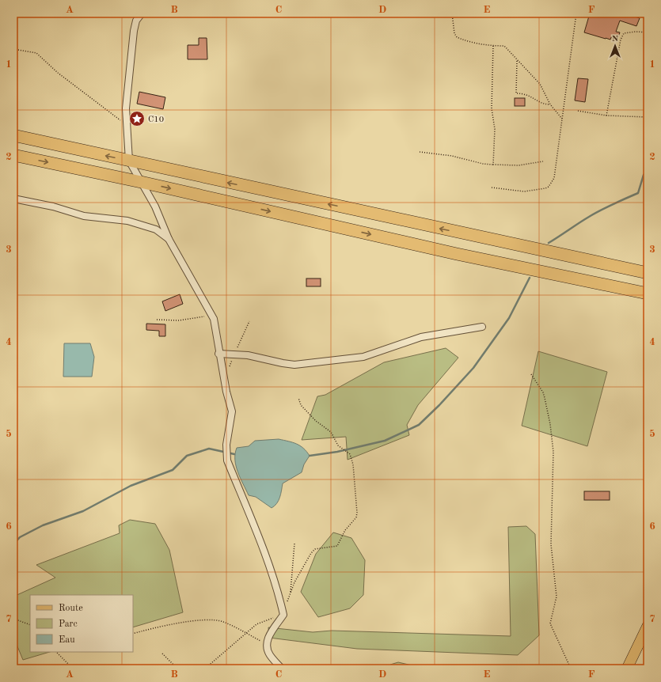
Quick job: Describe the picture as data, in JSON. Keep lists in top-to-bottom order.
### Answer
{
  "places": {
    "place": ["C10"]
  },
  "legend": ["Route", "Parc", "Eau"],
  "north": "top",
  "grid": {
    "columns": [
      "A",
      "B",
      "C",
      "D",
      "E",
      "F"
    ],
    "rows": [
      "1",
      "2",
      "3",
      "4",
      "5",
      "6",
      "7"
    ]
  }
}
